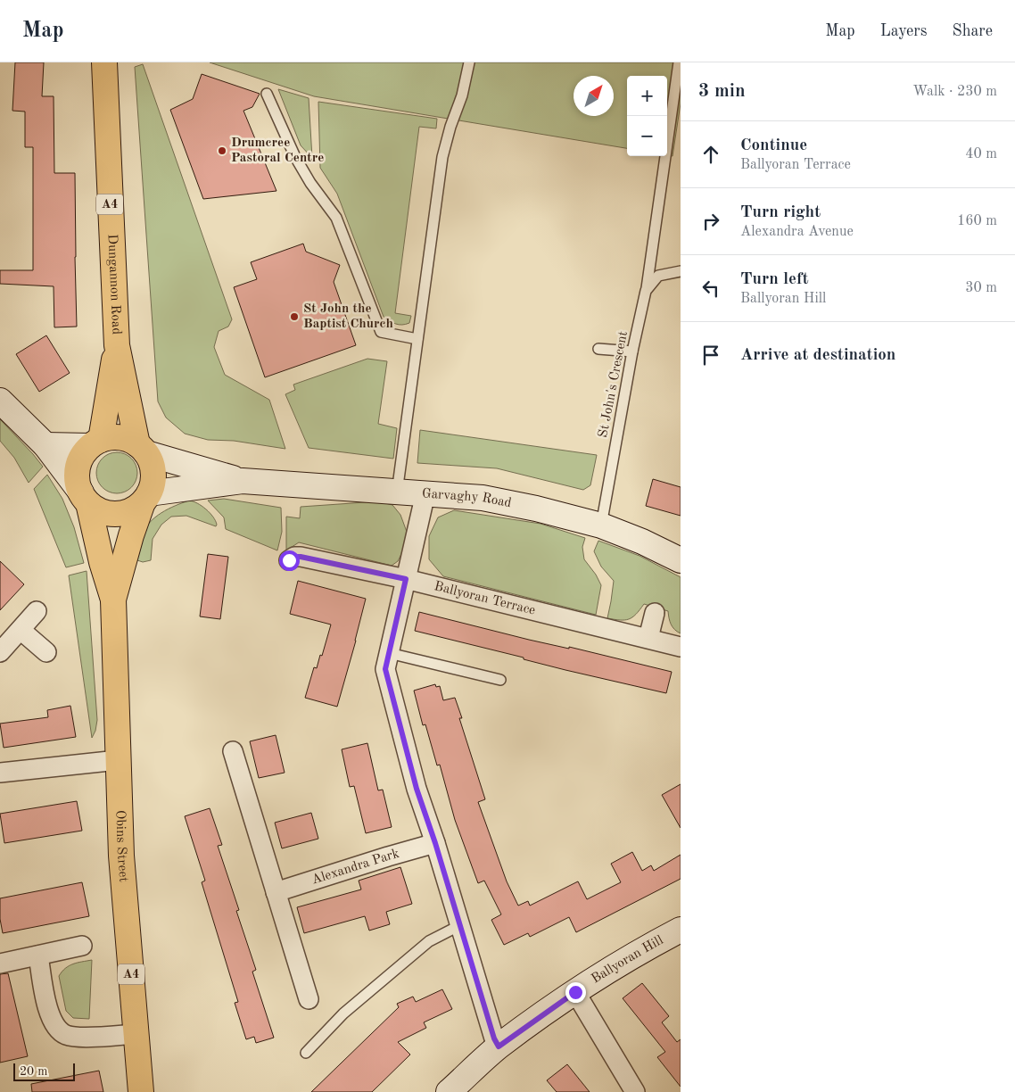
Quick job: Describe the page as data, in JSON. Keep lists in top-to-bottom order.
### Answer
{
  "streets": {
    "main road": [
      "A4",
      "Dungannon Road",
      "Garvaghy Road",
      "Obins Street",
      "Ballyoran Hill"
    ],
    "street": ["Ballyoran Terrace", "Alexandra Park"],
    "lane": ["St John's Crescent"]
  },
  "crossings": [
    ["A4", "Dungannon Road"],
    ["A4", "Garvaghy Road"],
    ["A4", "Obins Street"],
    ["Dungannon Road", "Garvaghy Road"],
    ["Dungannon Road", "Obins Street"],
    ["St John's Crescent", "Garvaghy Road"],
    ["Garvaghy Road", "Obins Street"]
  ],
  "places": ["Drumcree Pastoral Centre", "St John the Baptist Church"],
  "scale_bar": "20 m",
  "north": "top right",
  "page": {
    "header": "Map",
    "nav": ["Map", "Layers", "Share"],
    "heading": ["3 min", "Walk · 230 m"],
    "map_buttons": ["+", "−"],
    "list": [
      ["Continue", "Ballyoran Terrace", "40 m"],
      ["Turn right", "Alexandra Avenue", "160 m"],
      ["Turn left", "Ballyoran Hill", "30 m"],
      "Arrive at destination"
    ],
    "scale": "20 m"
  }
}
